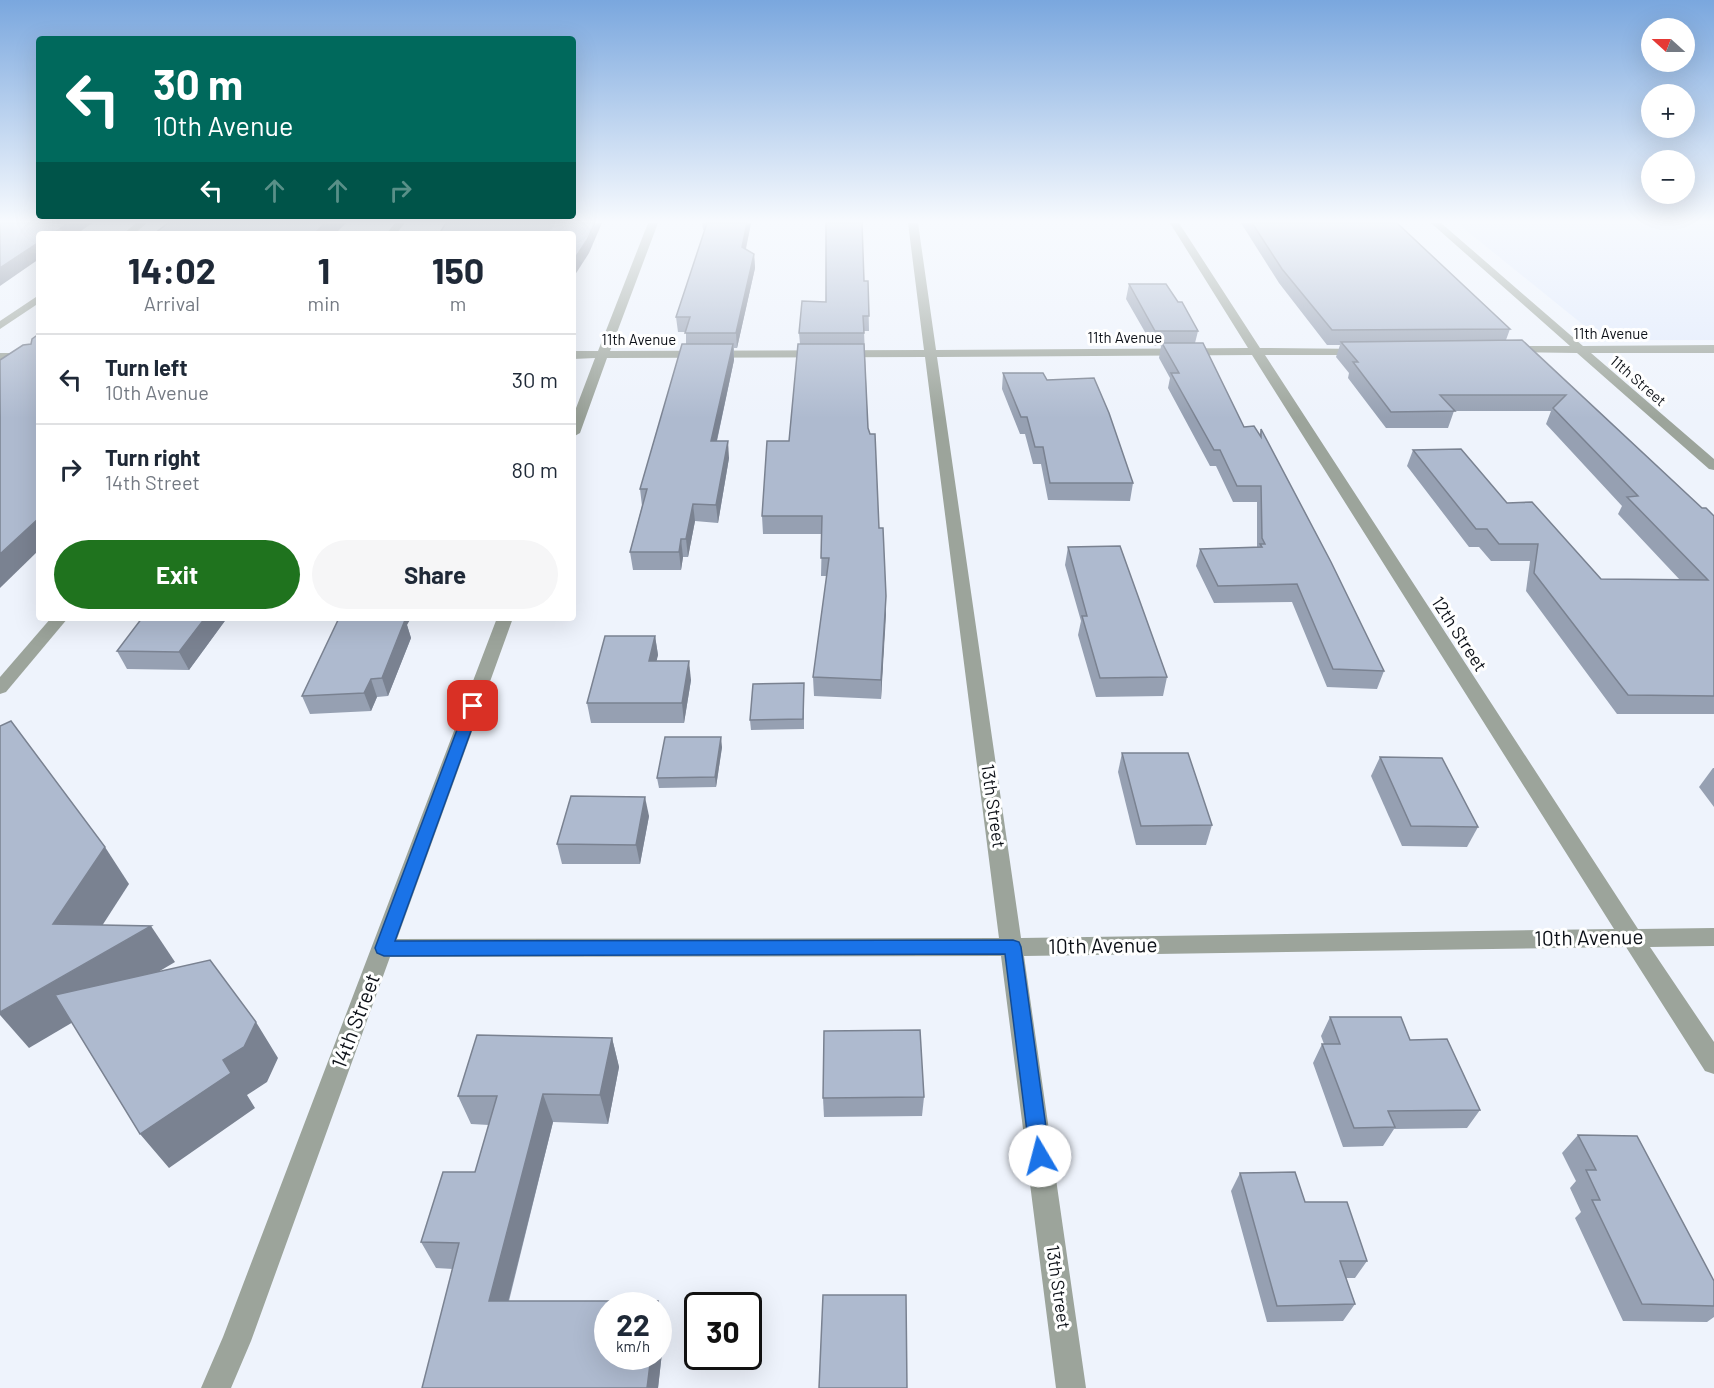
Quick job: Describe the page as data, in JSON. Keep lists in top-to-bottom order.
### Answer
{
  "streets": {
    "street": [
      "11th Avenue",
      "11th Street",
      "12th Street",
      "13th Street",
      "10th Avenue",
      "14th Street"
    ]
  },
  "crossings": [
    ["11th Avenue", "11th Street"],
    ["11th Avenue", "12th Street"],
    ["11th Avenue", "13th Street"],
    ["12th Street", "10th Avenue"],
    ["13th Street", "10th Avenue"],
    ["10th Avenue", "14th Street"]
  ],
  "north": "left",
  "page": {
    "map_buttons": ["+", "−"],
    "turn": ["30 m", "10th Avenue"],
    "eta": [
      "14:02",
      "Arrival",
      "1",
      "min",
      "150",
      "m"
    ],
    "list": [
      {
        "name": "Turn left",
        "note": "10th Avenue",
        "value": "30 m"
      },
      {
        "name": "Turn right",
        "note": "14th Street",
        "value": "80 m"
      }
    ],
    "buttons": ["Exit", "Share"],
    "speed": "22 km/h",
    "limit": "30"
  }
}
